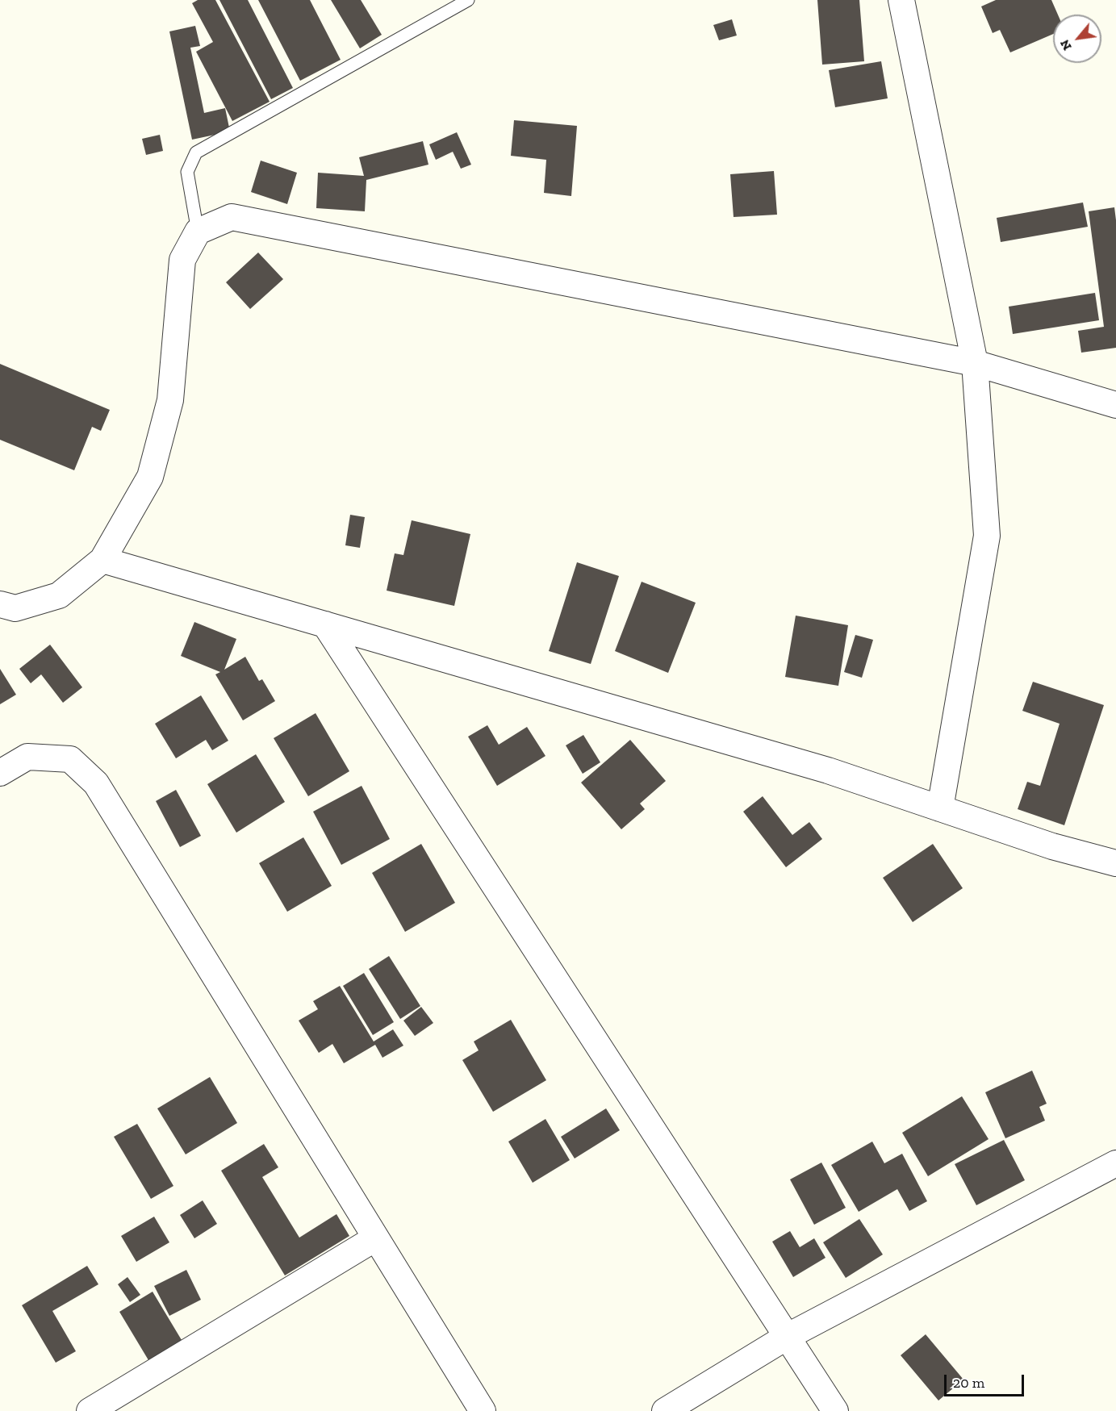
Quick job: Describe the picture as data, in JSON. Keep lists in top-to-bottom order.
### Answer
{
  "scale_bar": "20 m",
  "north": "bottom left"
}
